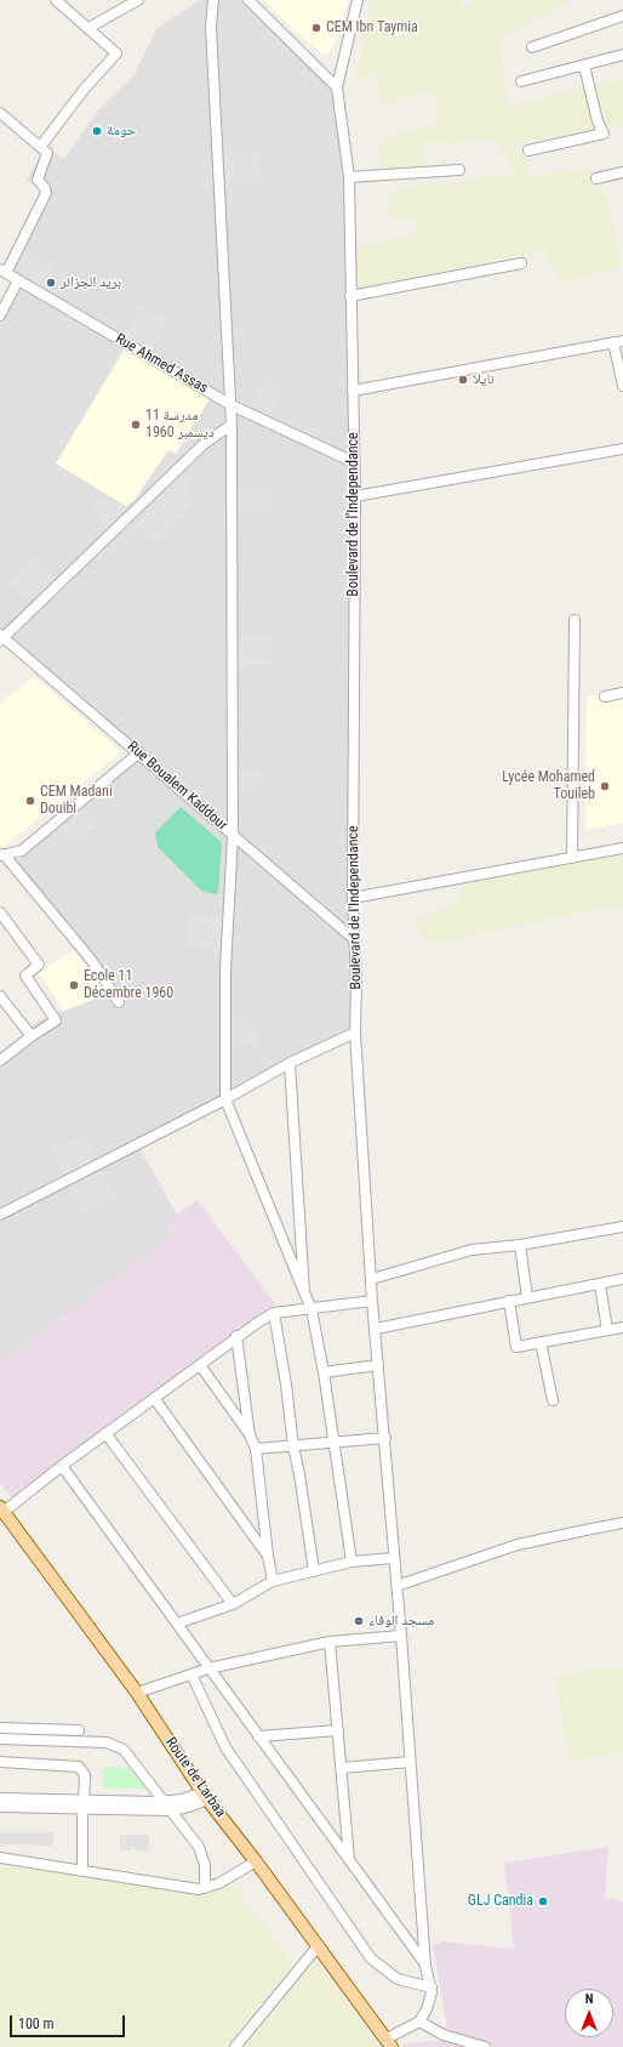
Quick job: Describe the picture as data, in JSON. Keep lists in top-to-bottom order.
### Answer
{
  "streets": {
    "main road": ["Route de Larbaa"],
    "street": ["Rue Ahmed Assas", "Boulevard de l'Independance", "Rue Boualem Kaddour"]
  },
  "crossings": [
    ["Rue Ahmed Assas", "Boulevard de l'Independance"],
    ["Boulevard de l'Independance", "Rue Boualem Kaddour"]
  ],
  "places": [
    "CEM Ibn Taymia",
    "حومة",
    "بريد الجزائر",
    "نايلا",
    "مدرسة 11 ديسمبر 1960",
    "Lycée Mohamed Touileb",
    "CEM Madani Douibi",
    "Ecole 11 Décembre 1960",
    "مسجد الوفاء",
    "GLJ Candia"
  ],
  "scale_bar": "100 m",
  "north": "top"
}
